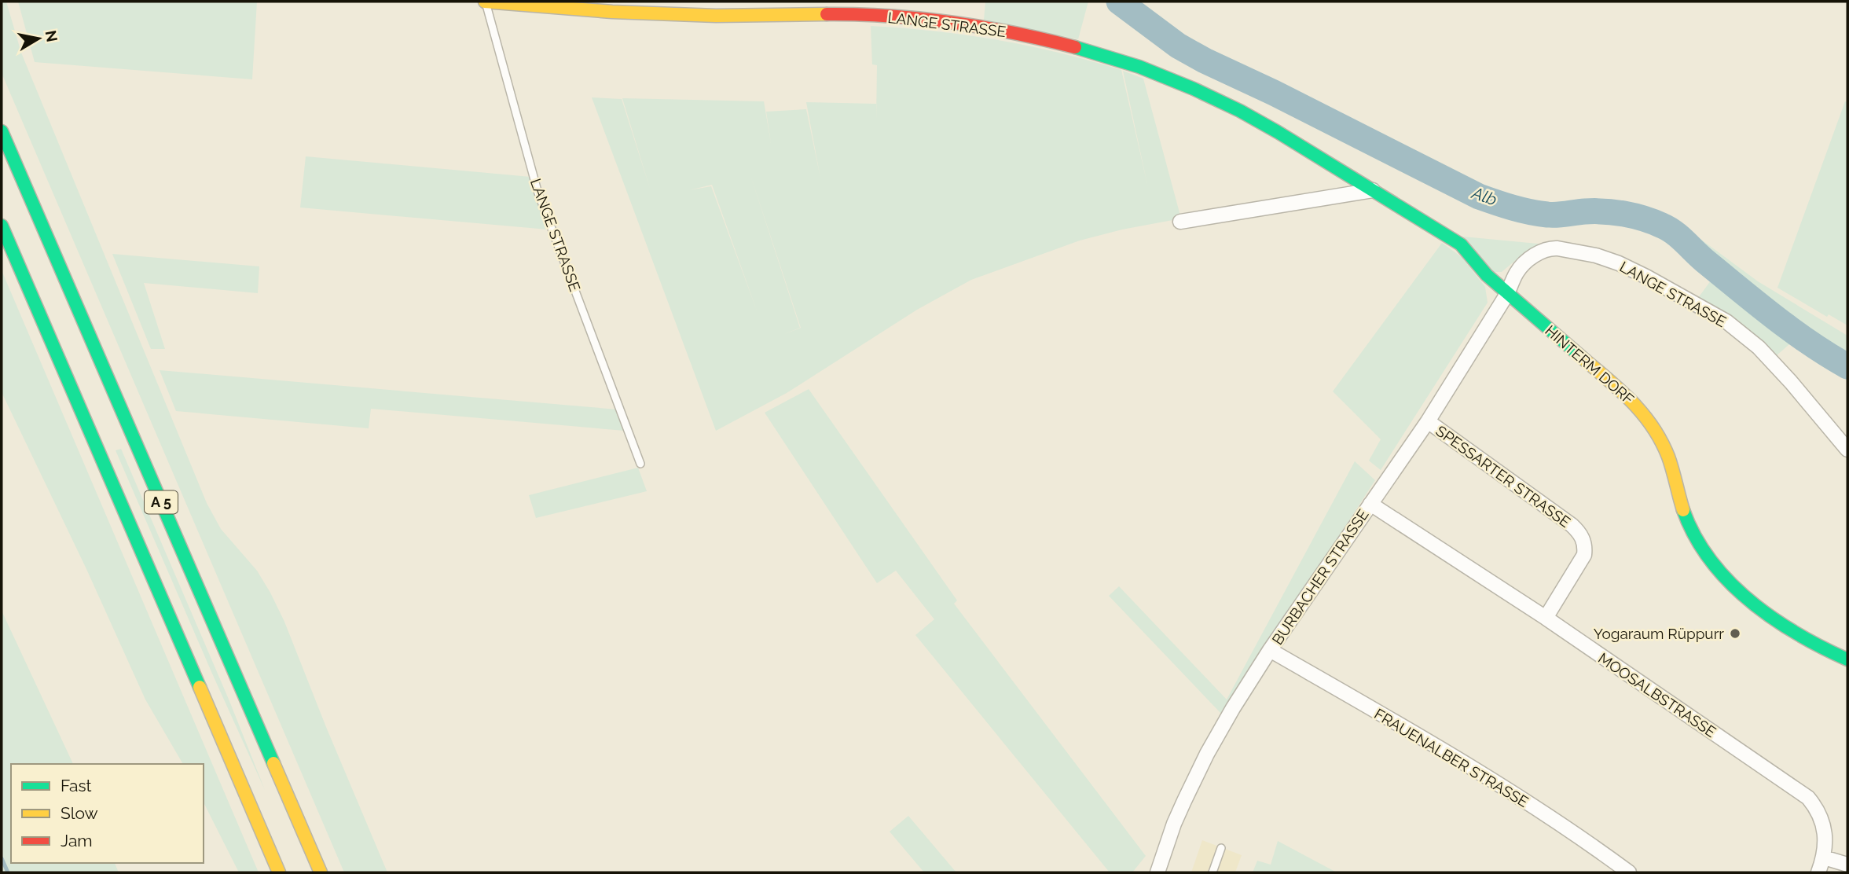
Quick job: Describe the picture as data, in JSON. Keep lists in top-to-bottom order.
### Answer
{
  "streets": {
    "main road": ["LANGE STRASSE", "HINTERM DORF", "A 5"],
    "street": [
      "SPESSARTER STRASSE",
      "BURBACHER STRASSE",
      "MOOSALBSTRASSE",
      "FRAUENALBER STRASSE"
    ]
  },
  "crossings": [
    ["LANGE STRASSE", "HINTERM DORF"],
    ["LANGE STRASSE", "BURBACHER STRASSE"],
    ["HINTERM DORF", "BURBACHER STRASSE"],
    ["SPESSARTER STRASSE", "BURBACHER STRASSE"],
    ["SPESSARTER STRASSE", "MOOSALBSTRASSE"],
    ["BURBACHER STRASSE", "MOOSALBSTRASSE"],
    ["BURBACHER STRASSE", "FRAUENALBER STRASSE"]
  ],
  "water": ["Alb"],
  "places": ["Yogaraum Rüppurr"],
  "legend": ["Fast", "Slow", "Jam"],
  "north": "right"
}
